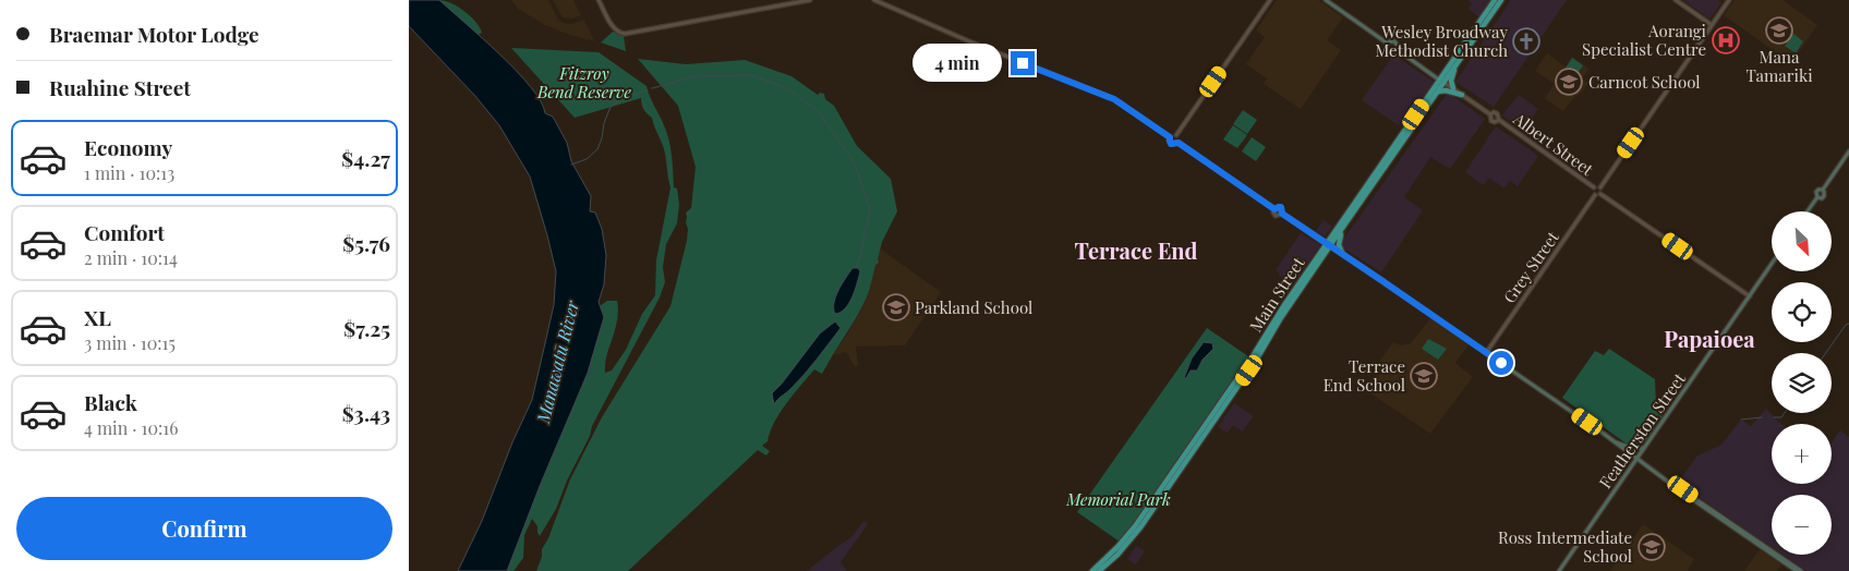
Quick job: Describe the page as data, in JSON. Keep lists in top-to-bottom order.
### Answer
{
  "streets": {
    "highway": ["Main Street"],
    "main road": ["Albert Street", "Featherston Street"],
    "street": ["Grey Street"]
  },
  "crossings": [
    ["Albert Street", "Grey Street"],
    ["Albert Street", "Main Street"],
    ["Albert Street", "Featherston Street"]
  ],
  "districts": ["Terrace End", "Papaioea"],
  "water": ["Manawatū River"],
  "parks": ["Fitzroy Bend Reserve", "Memorial Park"],
  "places": {
    "school or university": [
      "Mana Tamariki",
      "Carncot School",
      "Parkland School",
      "Terrace End School",
      "Ross Intermediate School"
    ],
    "hospital": ["Aorangi Specialist Centre"],
    "church": ["Wesley Broadway Methodist Church"]
  },
  "north": "bottom right",
  "page": {
    "banner": ["Braemar Motor Lodge", "Ruahine Street"],
    "bubble": "4 min",
    "list": [
      {
        "name": "Economy",
        "note": "1 min · 10:13",
        "value": "$4.27"
      },
      {
        "name": "Comfort",
        "note": "2 min · 10:14",
        "value": "$5.76"
      },
      {
        "name": "XL",
        "note": "3 min · 10:15",
        "value": "$7.25"
      },
      {
        "name": "Black",
        "note": "4 min · 10:16",
        "value": "$3.43"
      }
    ],
    "map_buttons": ["+", "−"],
    "buttons": "Confirm"
  }
}
